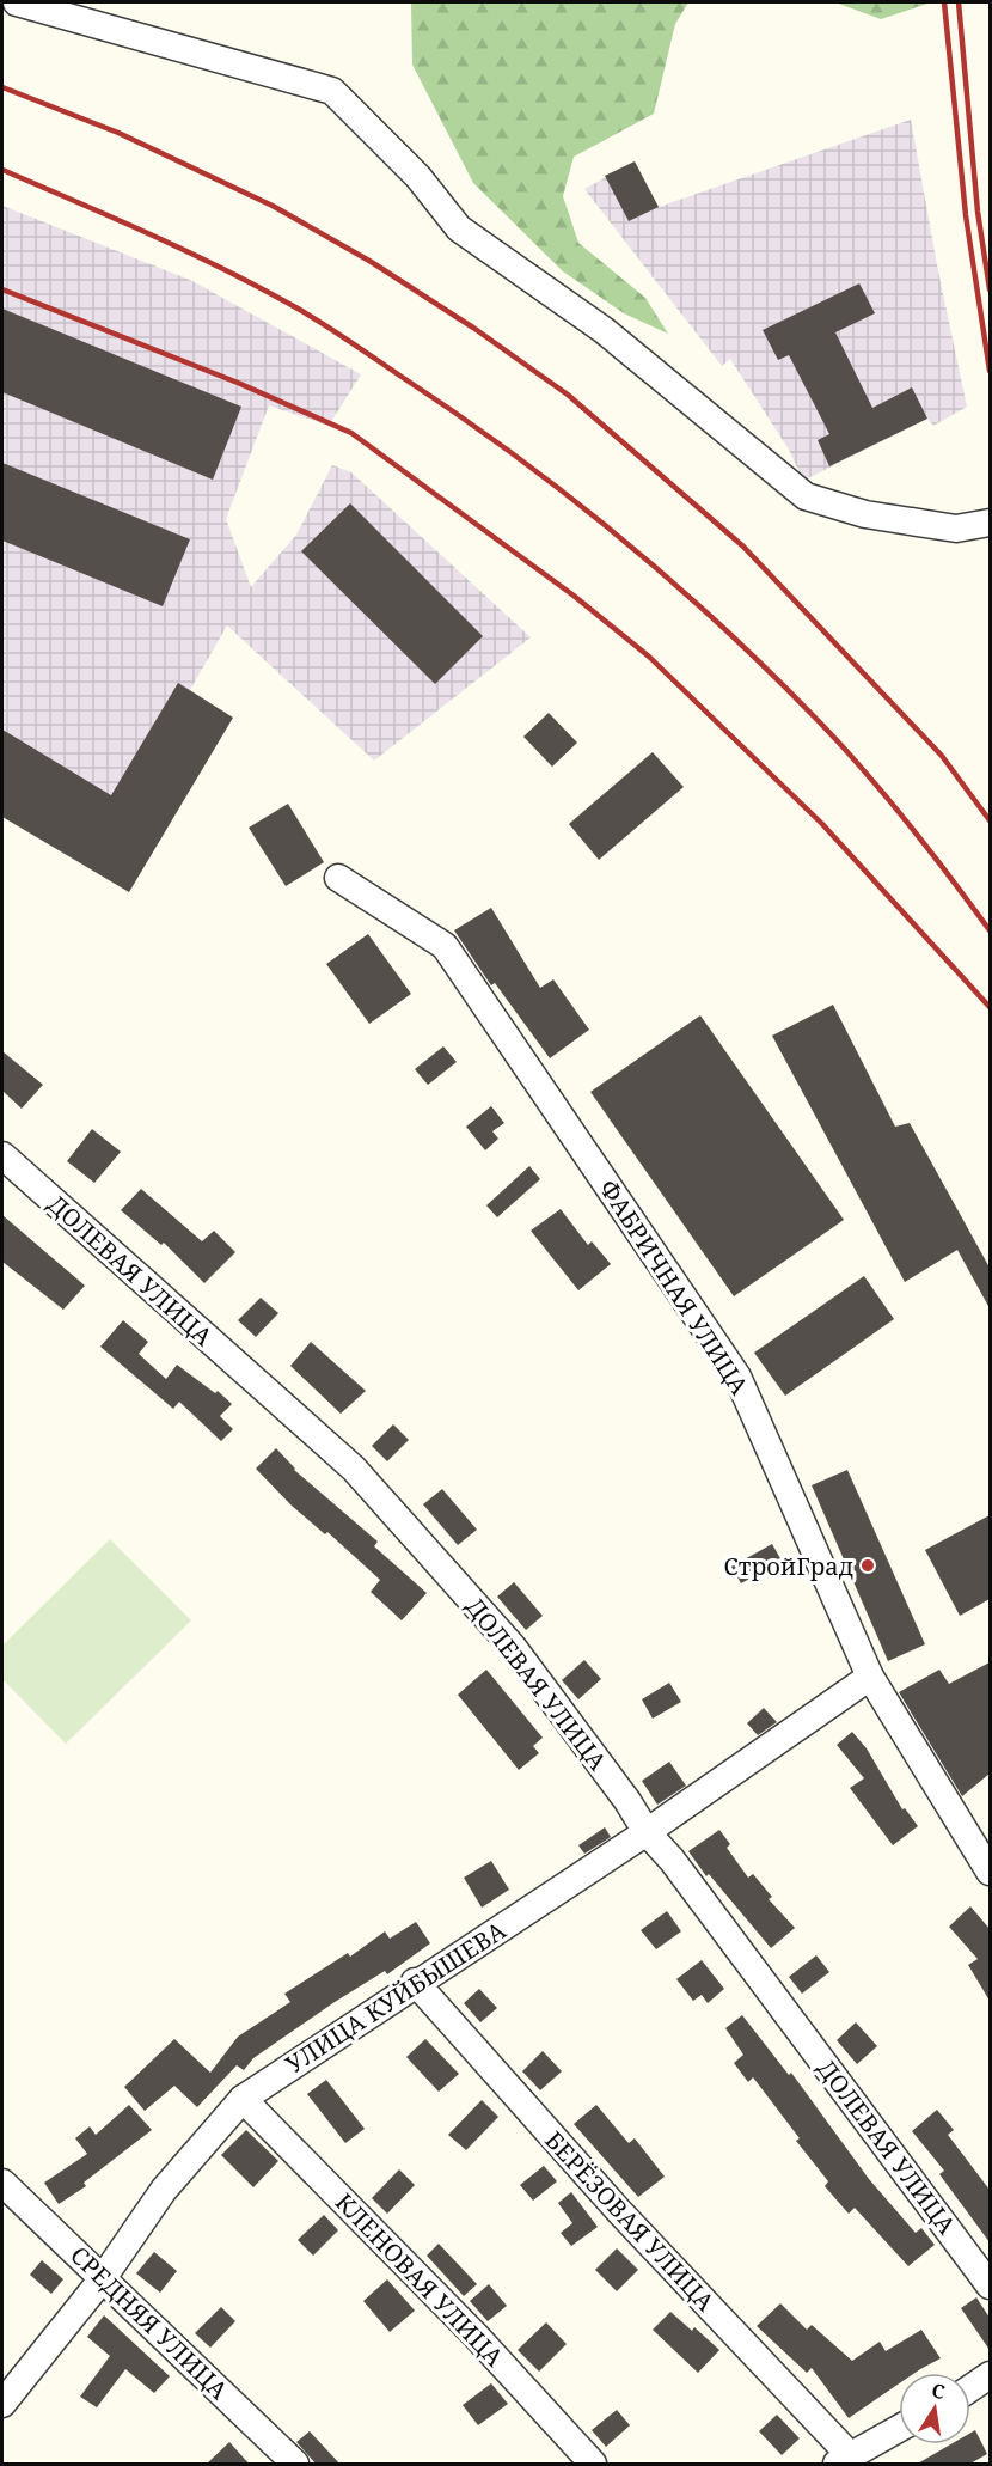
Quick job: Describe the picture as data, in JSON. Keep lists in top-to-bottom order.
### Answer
{
  "streets": {
    "street": [
      "ДОЛЕВАЯ УЛИЦА",
      "ФАБРИЧНАЯ УЛИЦА",
      "УЛИЦА КУЙБЫШЕВА",
      "БЕРЁЗОВАЯ УЛИЦА",
      "КЛЕНОВАЯ УЛИЦА",
      "СРЕДНЯЯ УЛИЦА"
    ]
  },
  "crossings": [
    ["ДОЛЕВАЯ УЛИЦА", "УЛИЦА КУЙБЫШЕВА"],
    ["ФАБРИЧНАЯ УЛИЦА", "УЛИЦА КУЙБЫШЕВА"],
    ["УЛИЦА КУЙБЫШЕВА", "БЕРЁЗОВАЯ УЛИЦА"],
    ["УЛИЦА КУЙБЫШЕВА", "КЛЕНОВАЯ УЛИЦА"],
    ["УЛИЦА КУЙБЫШЕВА", "СРЕДНЯЯ УЛИЦА"]
  ],
  "places": ["СтройГрад"],
  "north": "top"
}
